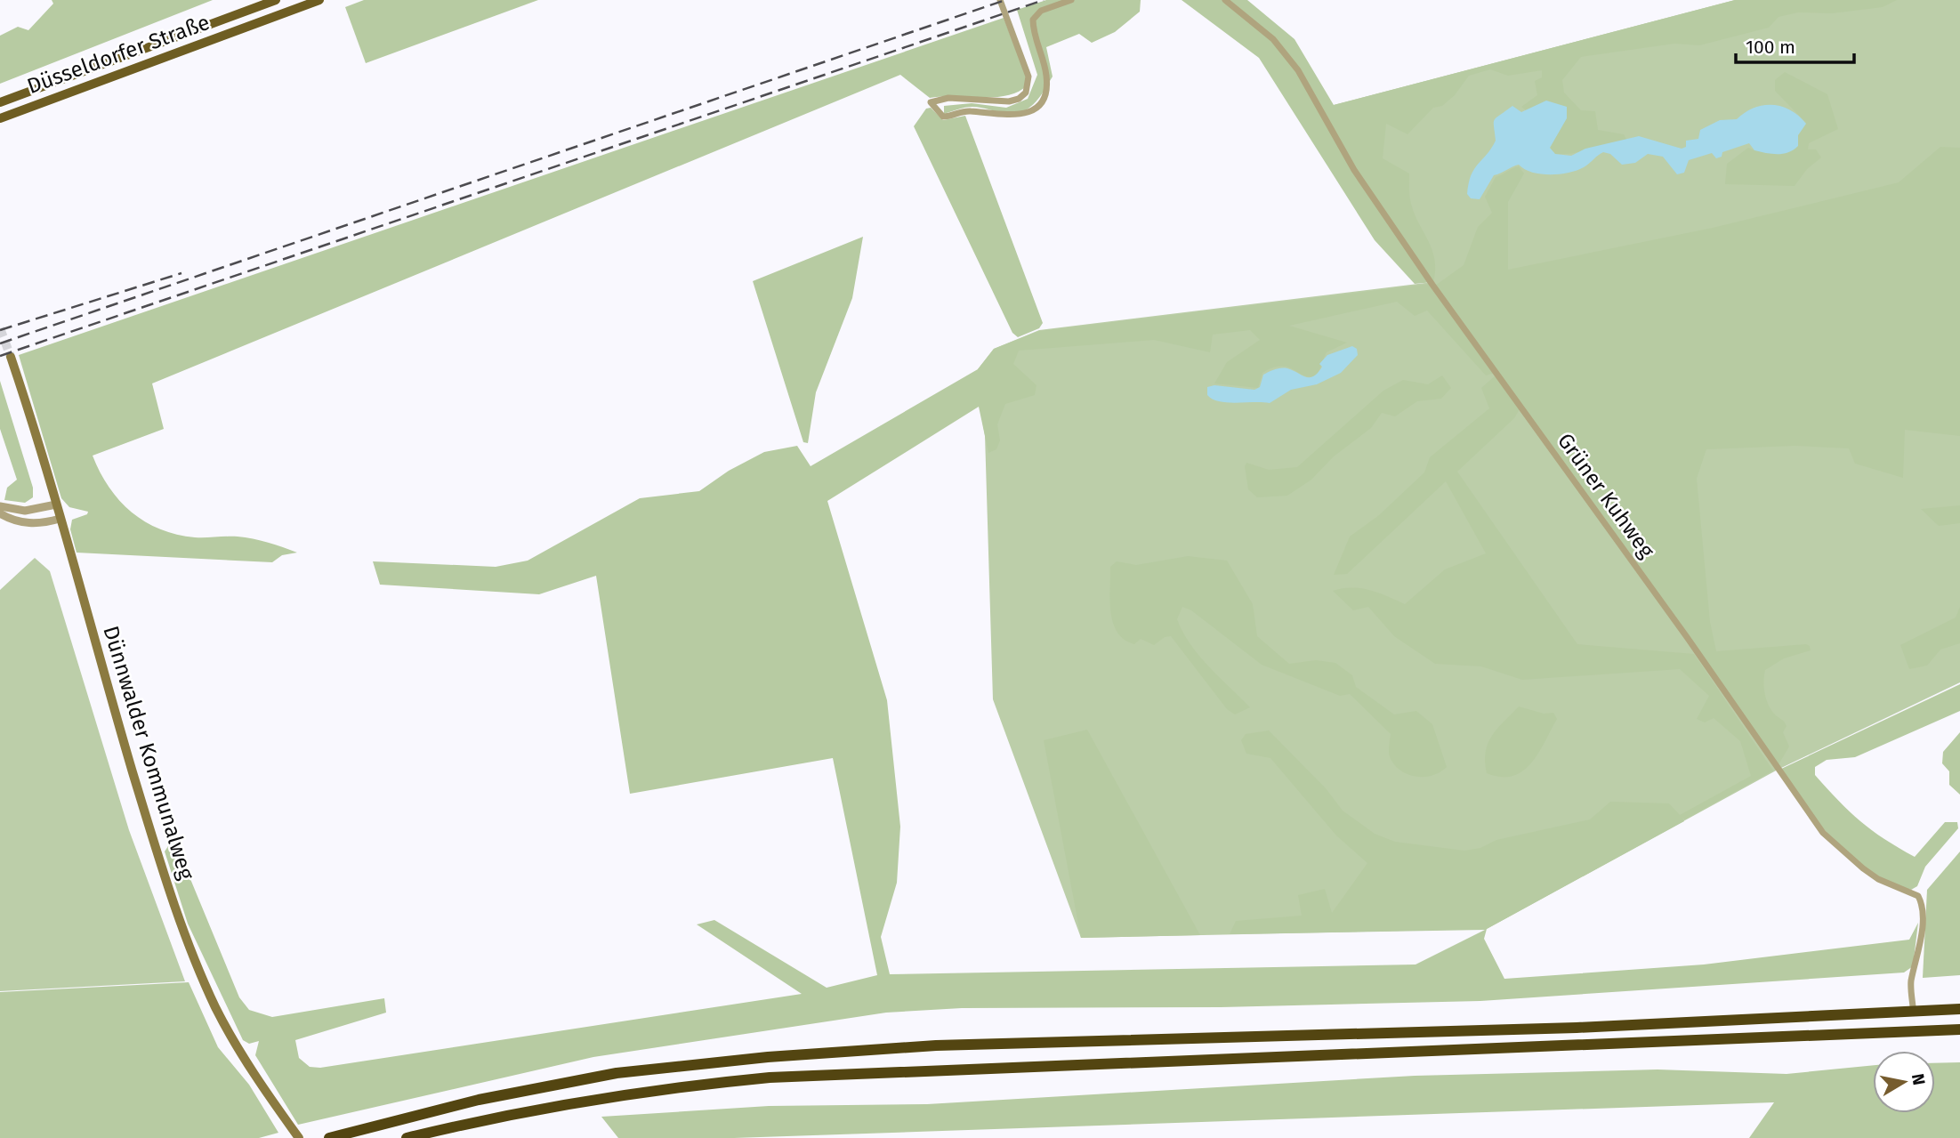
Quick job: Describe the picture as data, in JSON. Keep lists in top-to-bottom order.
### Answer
{
  "streets": {
    "main road": ["Düsseldorfer Straße", "Dünnwalder Kommunalweg"],
    "street": ["Grüner Kuhweg"]
  },
  "scale_bar": "100 m",
  "north": "right"
}
